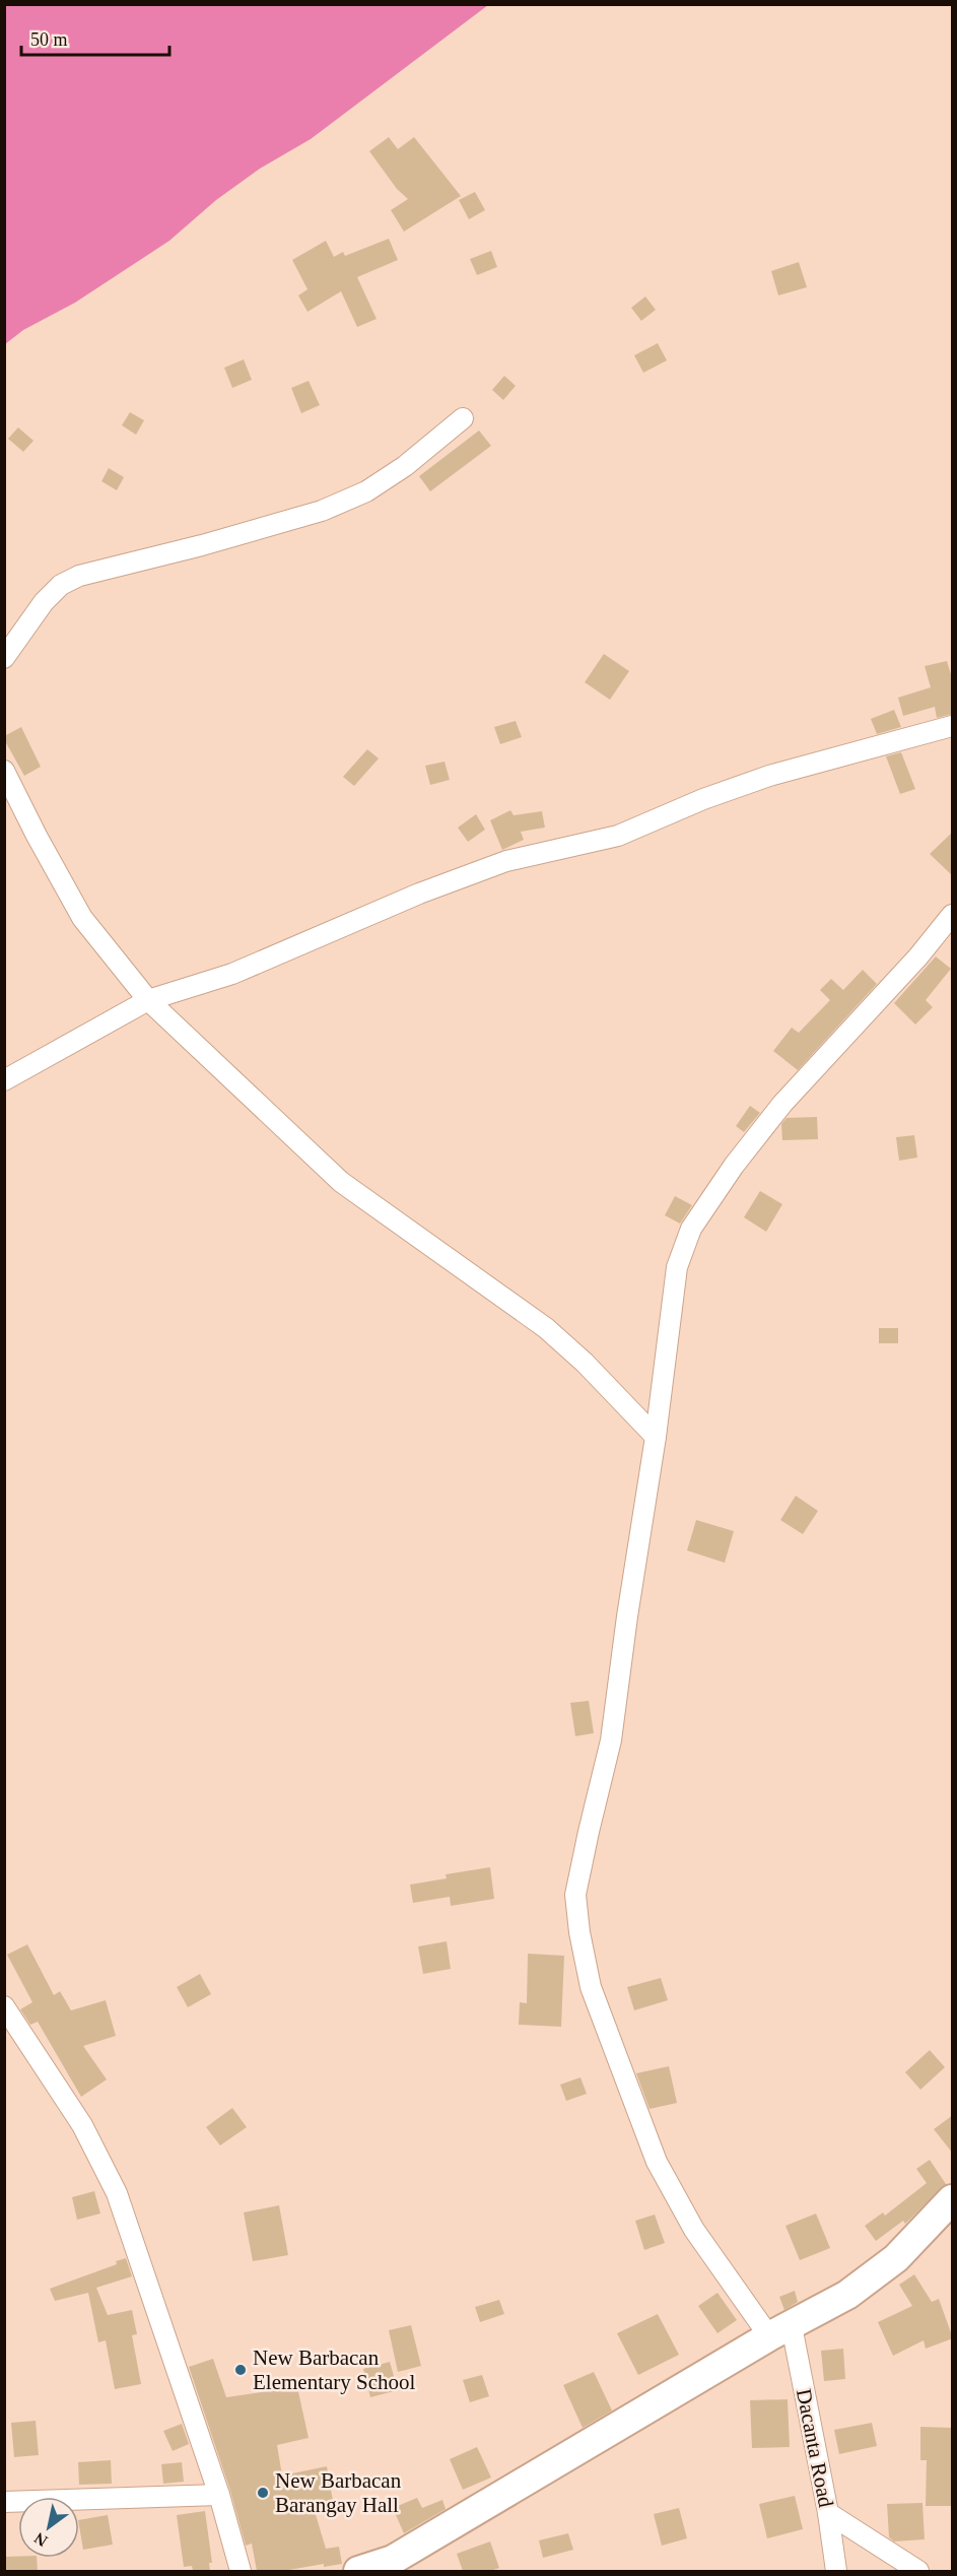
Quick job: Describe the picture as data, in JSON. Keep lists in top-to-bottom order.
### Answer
{
  "streets": {
    "street": ["Dacanta Road"]
  },
  "places": ["New Barbacan Elementary School", "New Barbacan Barangay Hall"],
  "scale_bar": "50 m",
  "north": "bottom left"
}
